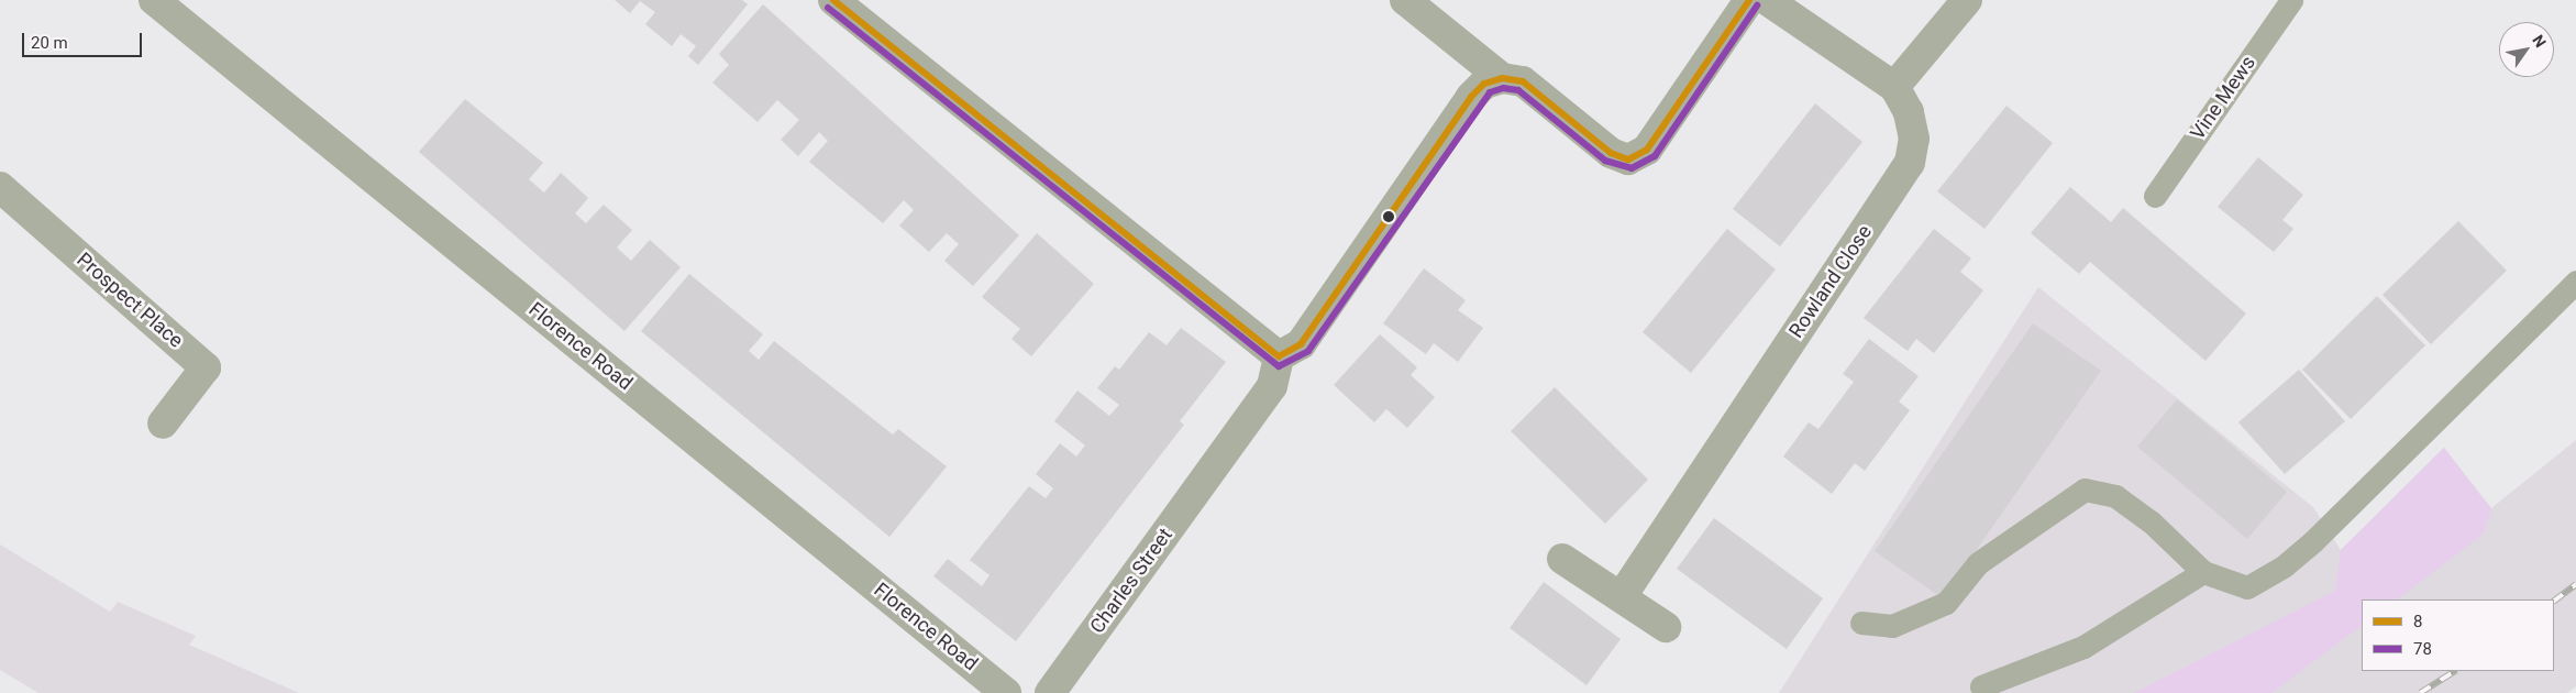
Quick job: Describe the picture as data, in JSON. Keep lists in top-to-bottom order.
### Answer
{
  "streets": {
    "street": [
      "Rowland Close",
      "Prospect Place",
      "Florence Road",
      "Charles Street"
    ],
    "lane": ["Vine Mews"]
  },
  "lines": ["transit line 8", "transit line 78"],
  "legend": ["8", "78"],
  "scale_bar": "20 m",
  "north": "top right"
}
